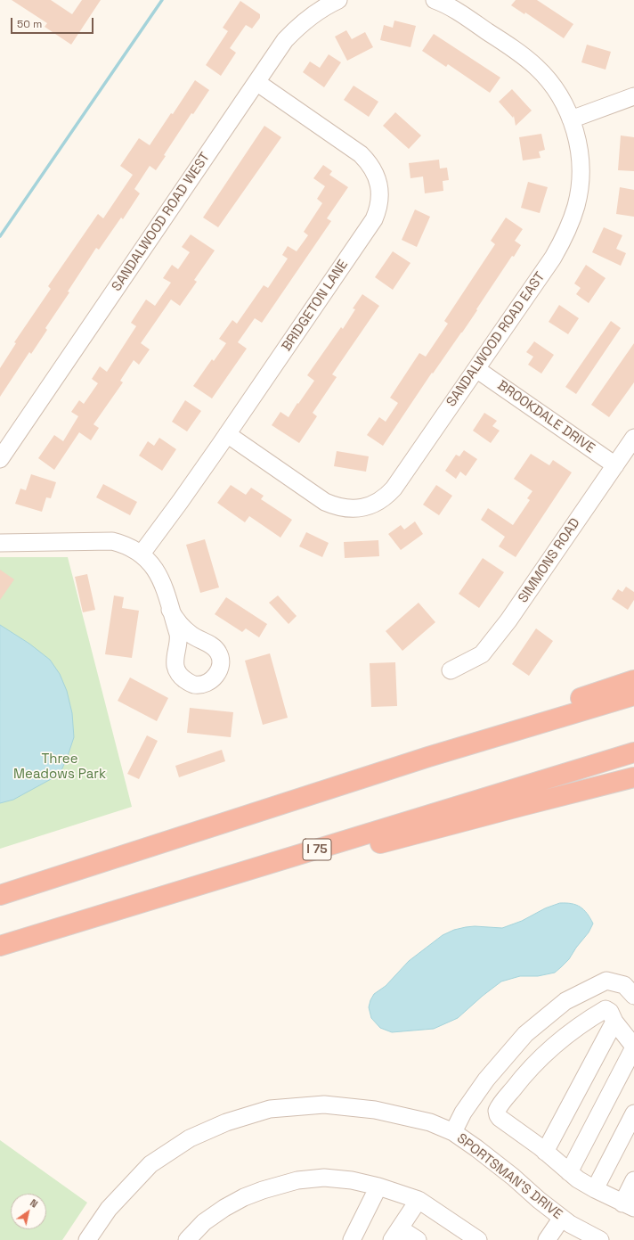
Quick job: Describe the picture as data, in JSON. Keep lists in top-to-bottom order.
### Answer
{
  "streets": {
    "highway": ["I 75"],
    "street": [
      "SANDALWOOD ROAD WEST",
      "BRIDGETON LANE",
      "SANDALWOOD ROAD EAST",
      "BROOKDALE DRIVE",
      "SIMMONS ROAD",
      "SPORTSMAN'S DRIVE"
    ]
  },
  "crossings": [
    ["SANDALWOOD ROAD WEST", "BRIDGETON LANE"],
    ["BRIDGETON LANE", "SANDALWOOD ROAD EAST"],
    ["SANDALWOOD ROAD EAST", "BROOKDALE DRIVE"],
    ["BROOKDALE DRIVE", "SIMMONS ROAD"]
  ],
  "parks": ["Three Meadows Park"],
  "scale_bar": "50 m",
  "north": "top right"
}
